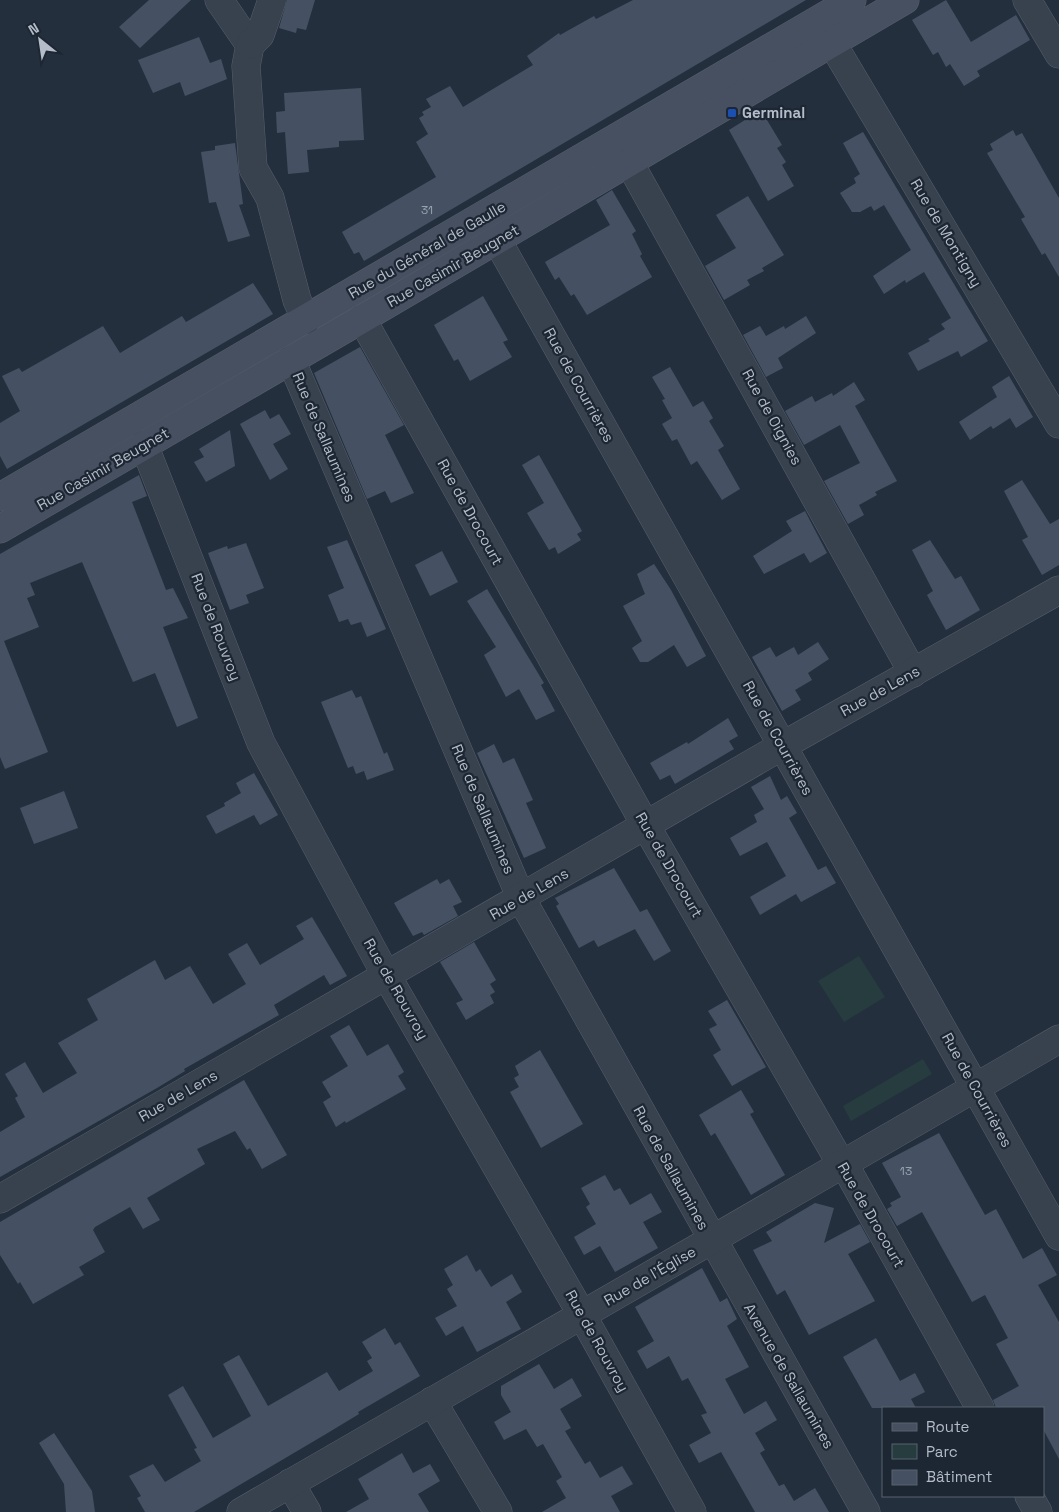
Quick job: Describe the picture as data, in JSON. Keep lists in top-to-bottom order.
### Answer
{
  "streets": {
    "main road": ["Rue du Général de Gaulle", "Rue Casimir Beugnet"],
    "street": [
      "Rue de Montigny",
      "Rue de Courrières",
      "Rue de Oignies",
      "Rue de Sallaumines",
      "Rue de Drocourt",
      "Rue de Rouvroy",
      "Rue de Lens",
      "Rue de l'Église",
      "Avenue de Sallaumines"
    ]
  },
  "crossings": [
    ["Rue de Montigny", "Rue Casimir Beugnet"],
    ["Rue Casimir Beugnet", "Rue de Courrières"],
    ["Rue Casimir Beugnet", "Rue de Oignies"],
    ["Rue Casimir Beugnet", "Rue de Sallaumines"],
    ["Rue Casimir Beugnet", "Rue de Drocourt"],
    ["Rue Casimir Beugnet", "Rue de Rouvroy"],
    ["Rue de Courrières", "Rue de Lens"],
    ["Rue de Courrières", "Rue de l'Église"],
    ["Rue de Oignies", "Rue de Lens"],
    ["Rue de Sallaumines", "Rue de Lens"],
    ["Rue de Sallaumines", "Rue de l'Église"],
    ["Rue de Sallaumines", "Avenue de Sallaumines"],
    ["Rue de Drocourt", "Rue de Lens"],
    ["Rue de Drocourt", "Rue de l'Église"],
    ["Rue de Rouvroy", "Rue de Lens"],
    ["Rue de Rouvroy", "Rue de l'Église"],
    ["Rue de l'Église", "Avenue de Sallaumines"]
  ],
  "places": {
    "transit": ["Germinal"]
  },
  "house_numbers": ["31", "13"],
  "legend": ["Route", "Parc", "Bâtiment"],
  "north": "top left"
}
